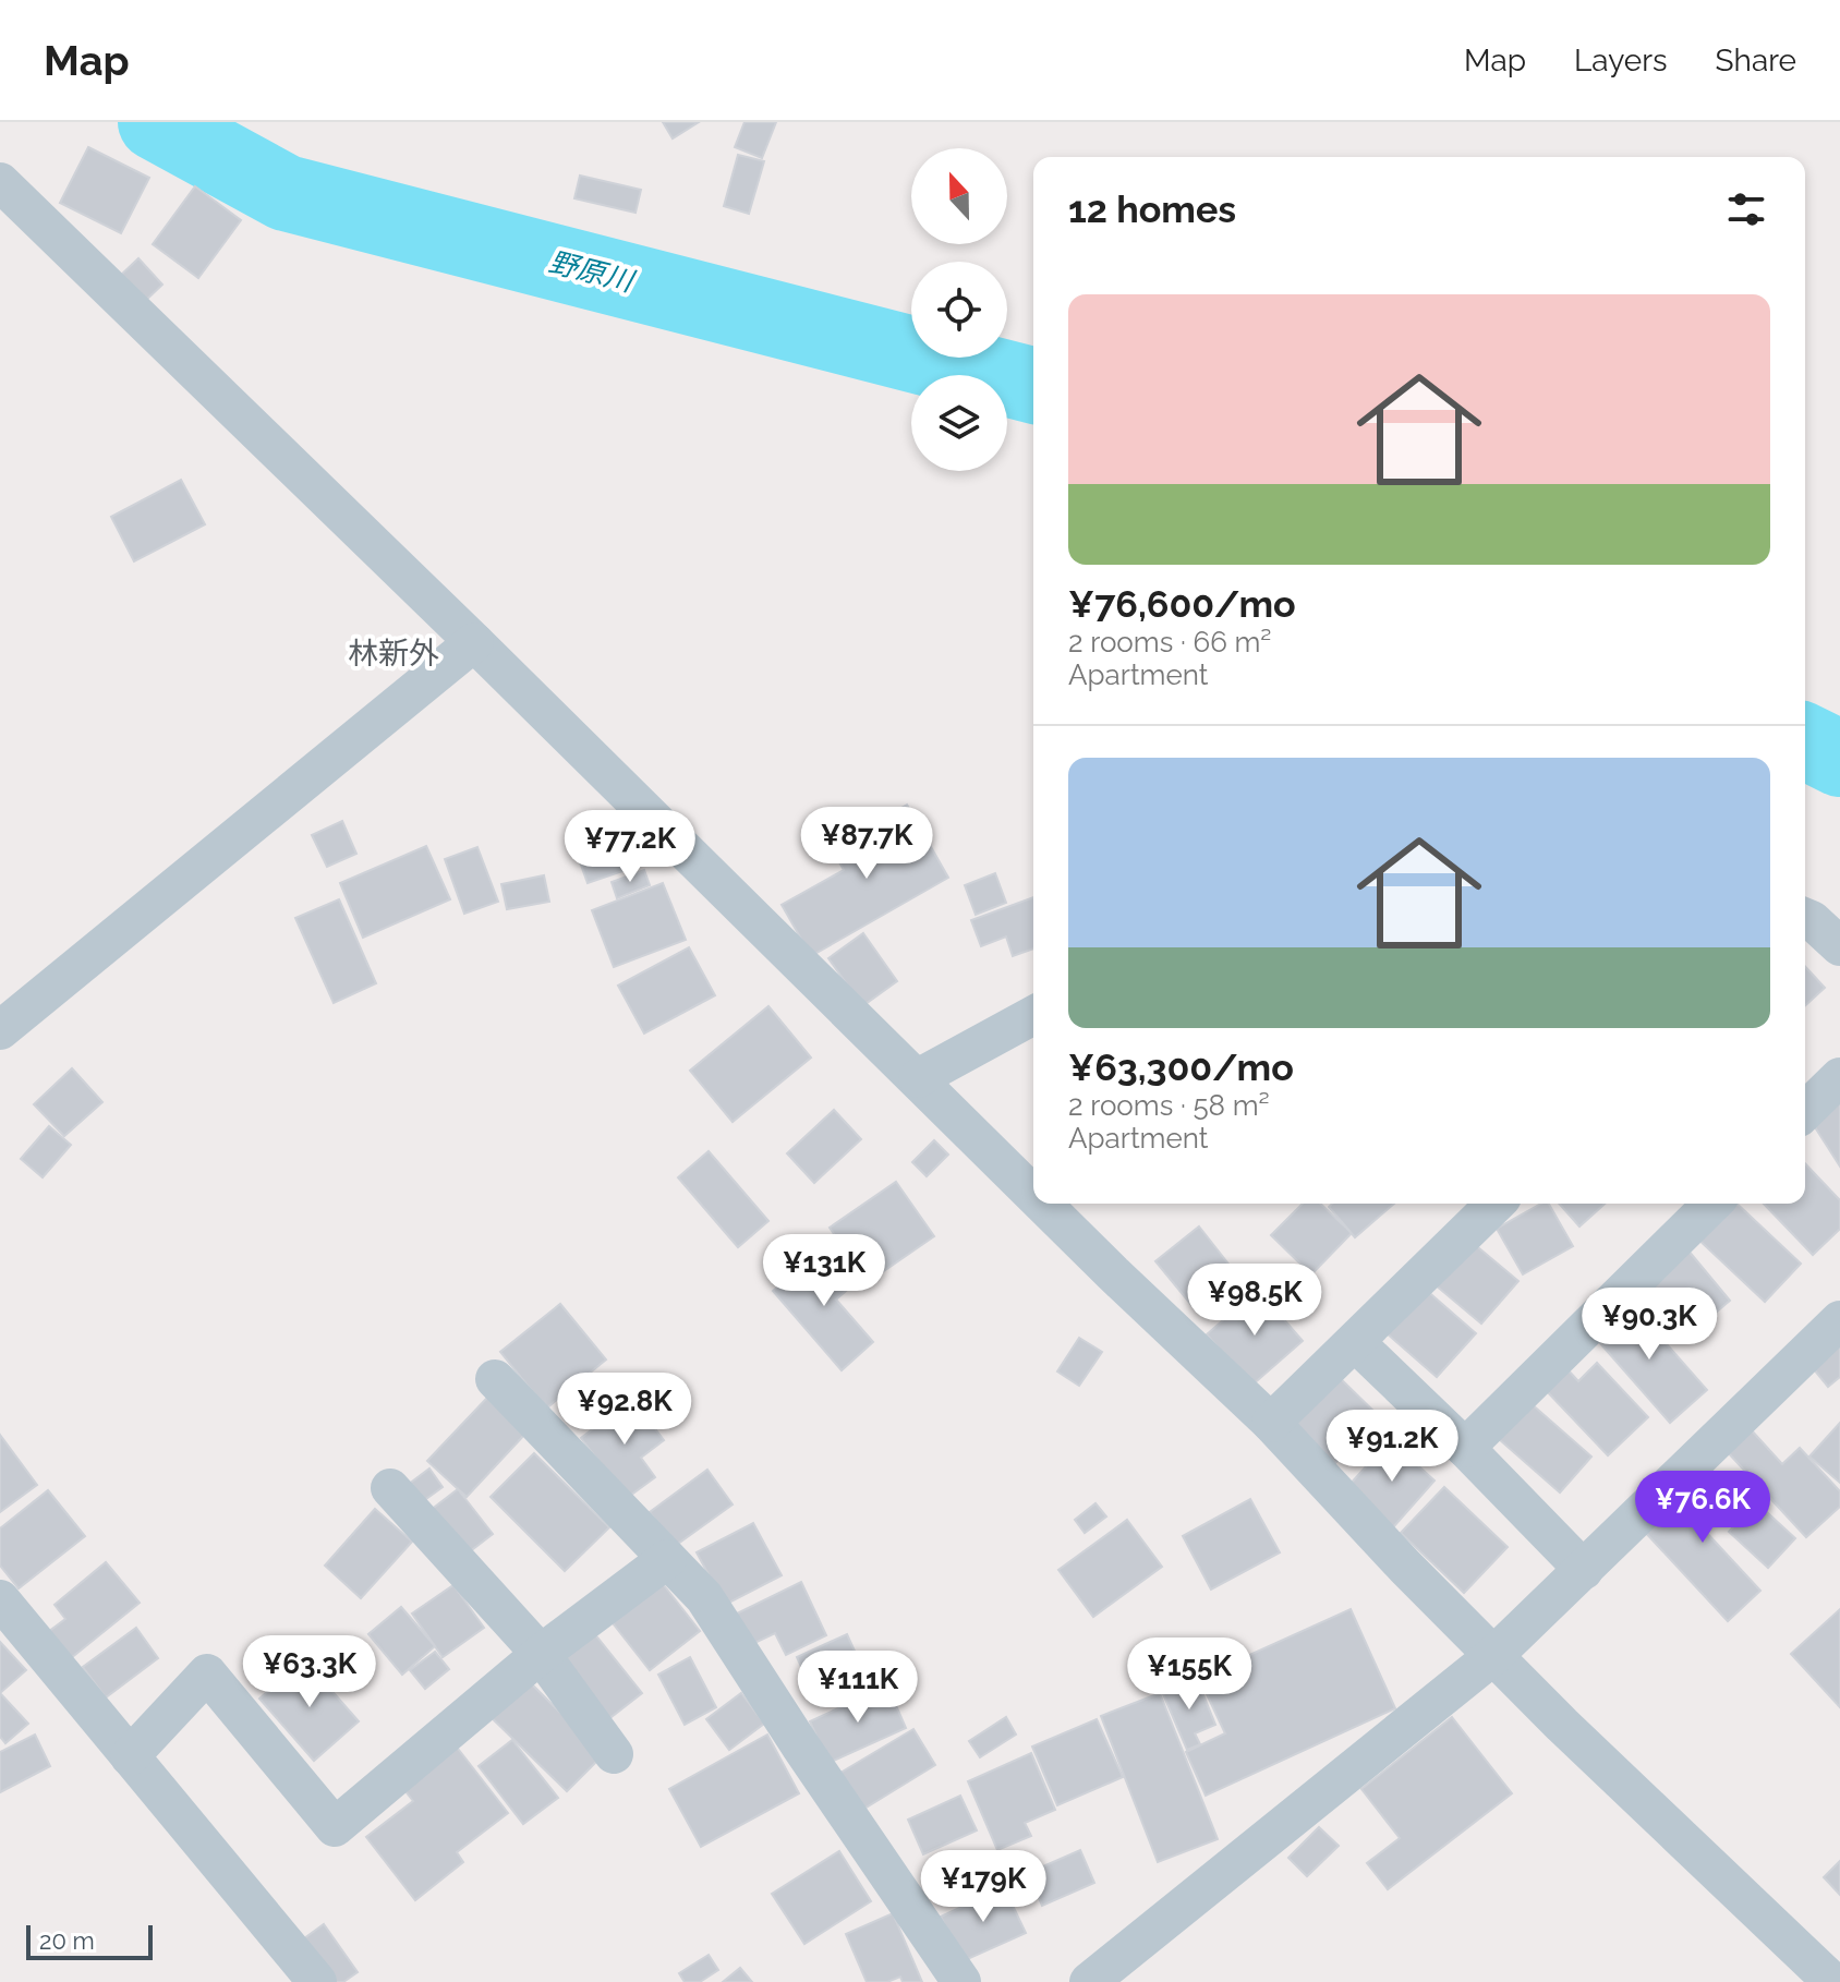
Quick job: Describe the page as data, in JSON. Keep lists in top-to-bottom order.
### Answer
{
  "districts": ["林新外"],
  "water": ["野原川"],
  "scale_bar": "20 m",
  "north": "top",
  "page": {
    "header": "Map",
    "nav": ["Map", "Layers", "Share"],
    "heading": "12 homes",
    "list": [
      {
        "name": "¥76,600/mo",
        "note": "2 rooms · 66 m² · Apartment"
      },
      {
        "name": "¥63,300/mo",
        "note": "2 rooms · 58 m² · Apartment"
      }
    ],
    "price": [
      "¥87.7K",
      "¥77.2K",
      "¥131K",
      "¥98.5K",
      "¥90.3K",
      "¥92.8K",
      "¥91.2K",
      "¥76.6K",
      "¥63.3K",
      "¥155K",
      "¥111K",
      "¥179K"
    ],
    "scale": "20 m"
  }
}
